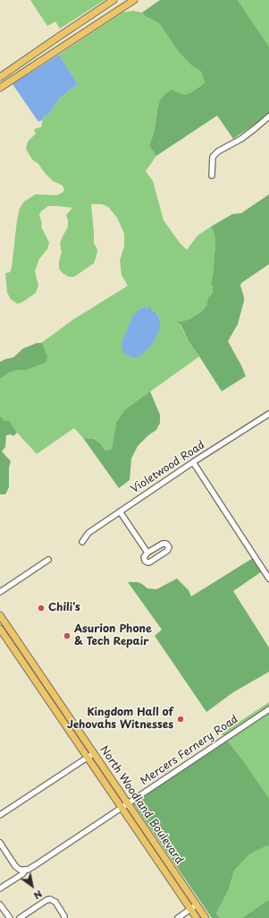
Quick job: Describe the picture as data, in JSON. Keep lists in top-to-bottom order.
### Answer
{
  "streets": {
    "main road": ["North Woodland Boulevard"],
    "street": ["Violetwood Road", "Mercers Fernery Road"]
  },
  "crossings": [
    ["Mercers Fernery Road", "North Woodland Boulevard"]
  ],
  "places": ["Chili's", "Asurion Phone & Tech Repair", "Kingdom Hall of Jehovahs Witnesses"],
  "north": "bottom right"
}
